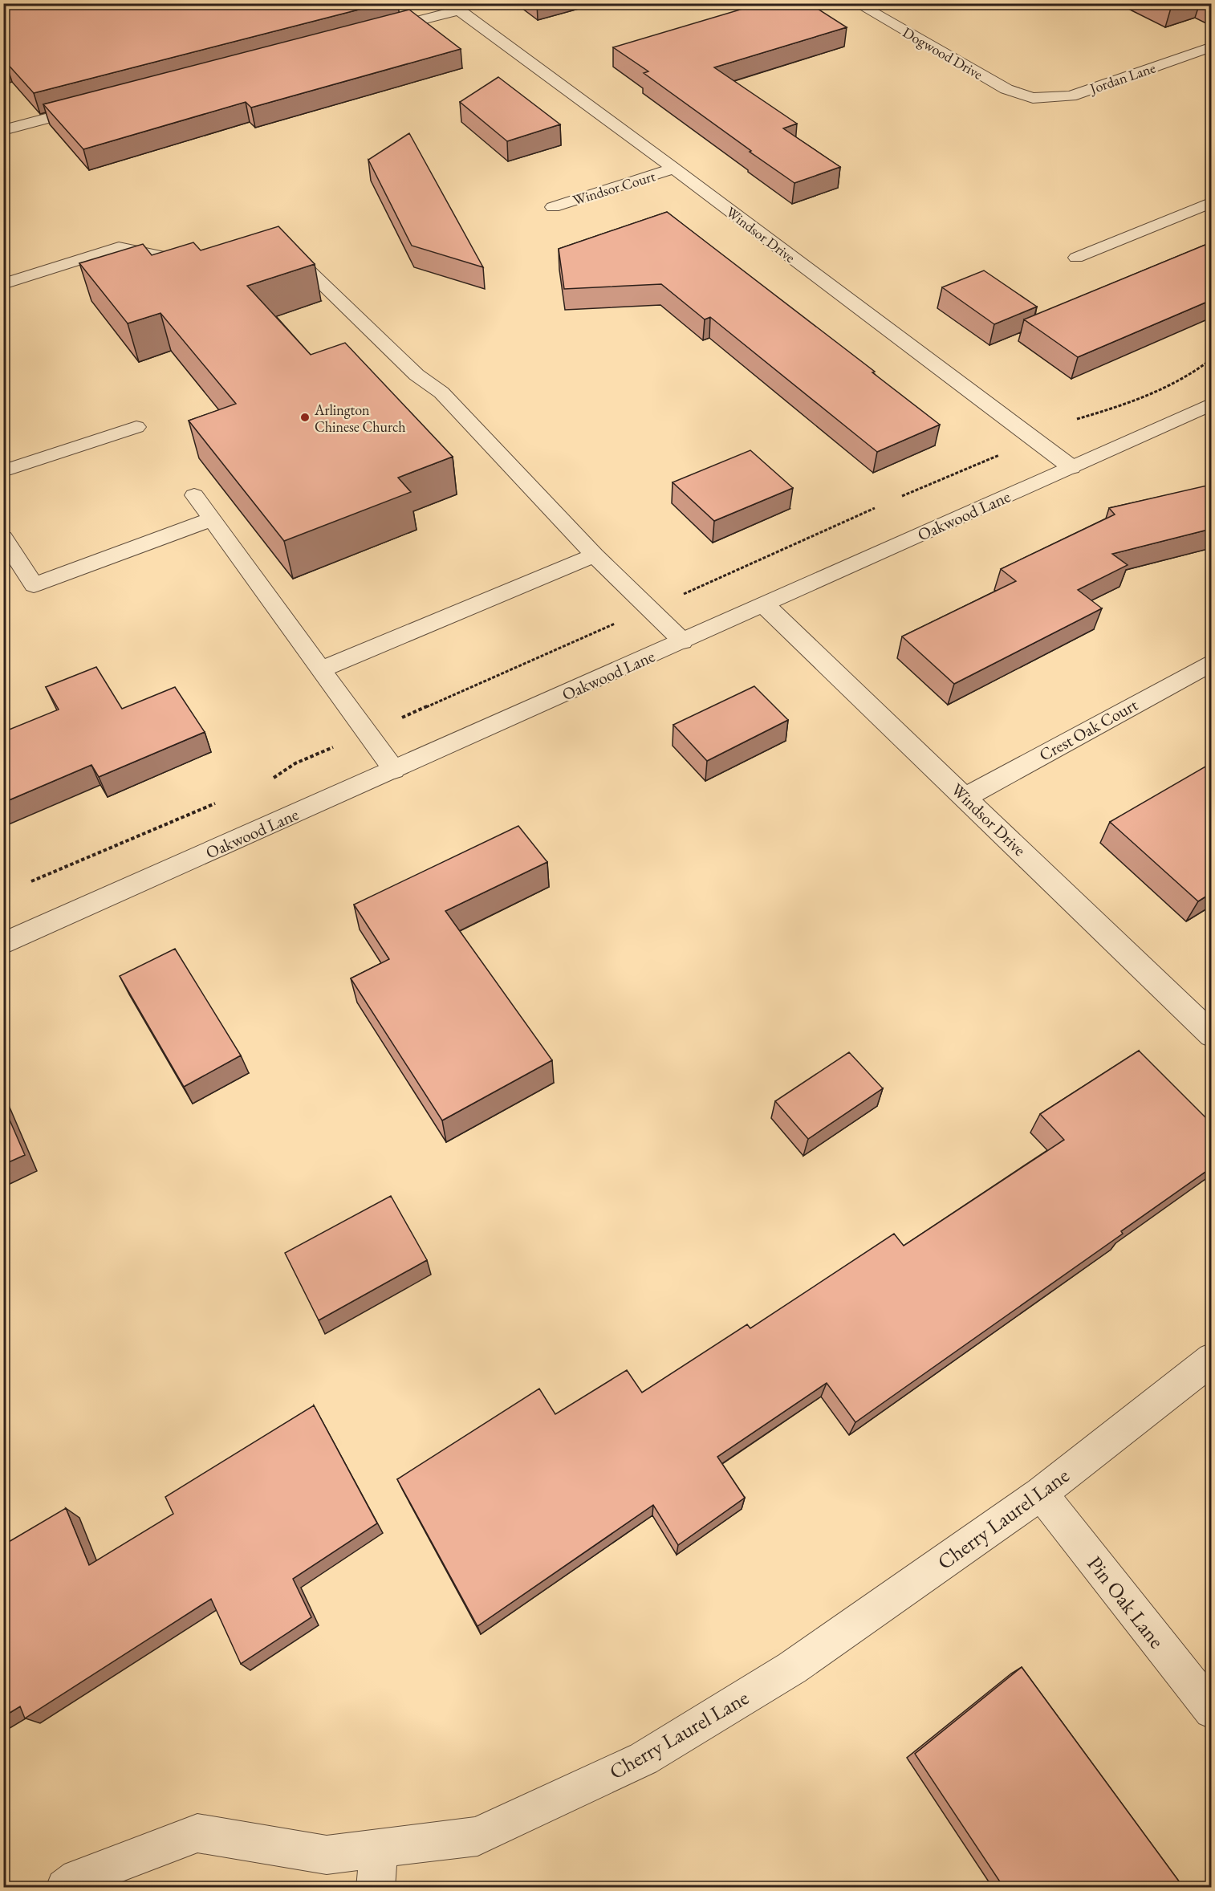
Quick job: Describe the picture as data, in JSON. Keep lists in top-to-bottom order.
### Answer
{
  "streets": {
    "street": [
      "Dogwood Drive",
      "Jordan Lane",
      "Windsor Court",
      "Windsor Drive",
      "Oakwood Lane",
      "Crest Oak Court",
      "Cherry Laurel Lane",
      "Pin Oak Lane"
    ]
  },
  "crossings": [
    ["Dogwood Drive", "Jordan Lane"],
    ["Windsor Court", "Windsor Drive"],
    ["Windsor Drive", "Oakwood Lane"],
    ["Windsor Drive", "Crest Oak Court"],
    ["Cherry Laurel Lane", "Pin Oak Lane"]
  ],
  "places": ["Arlington Chinese Church"]
}
